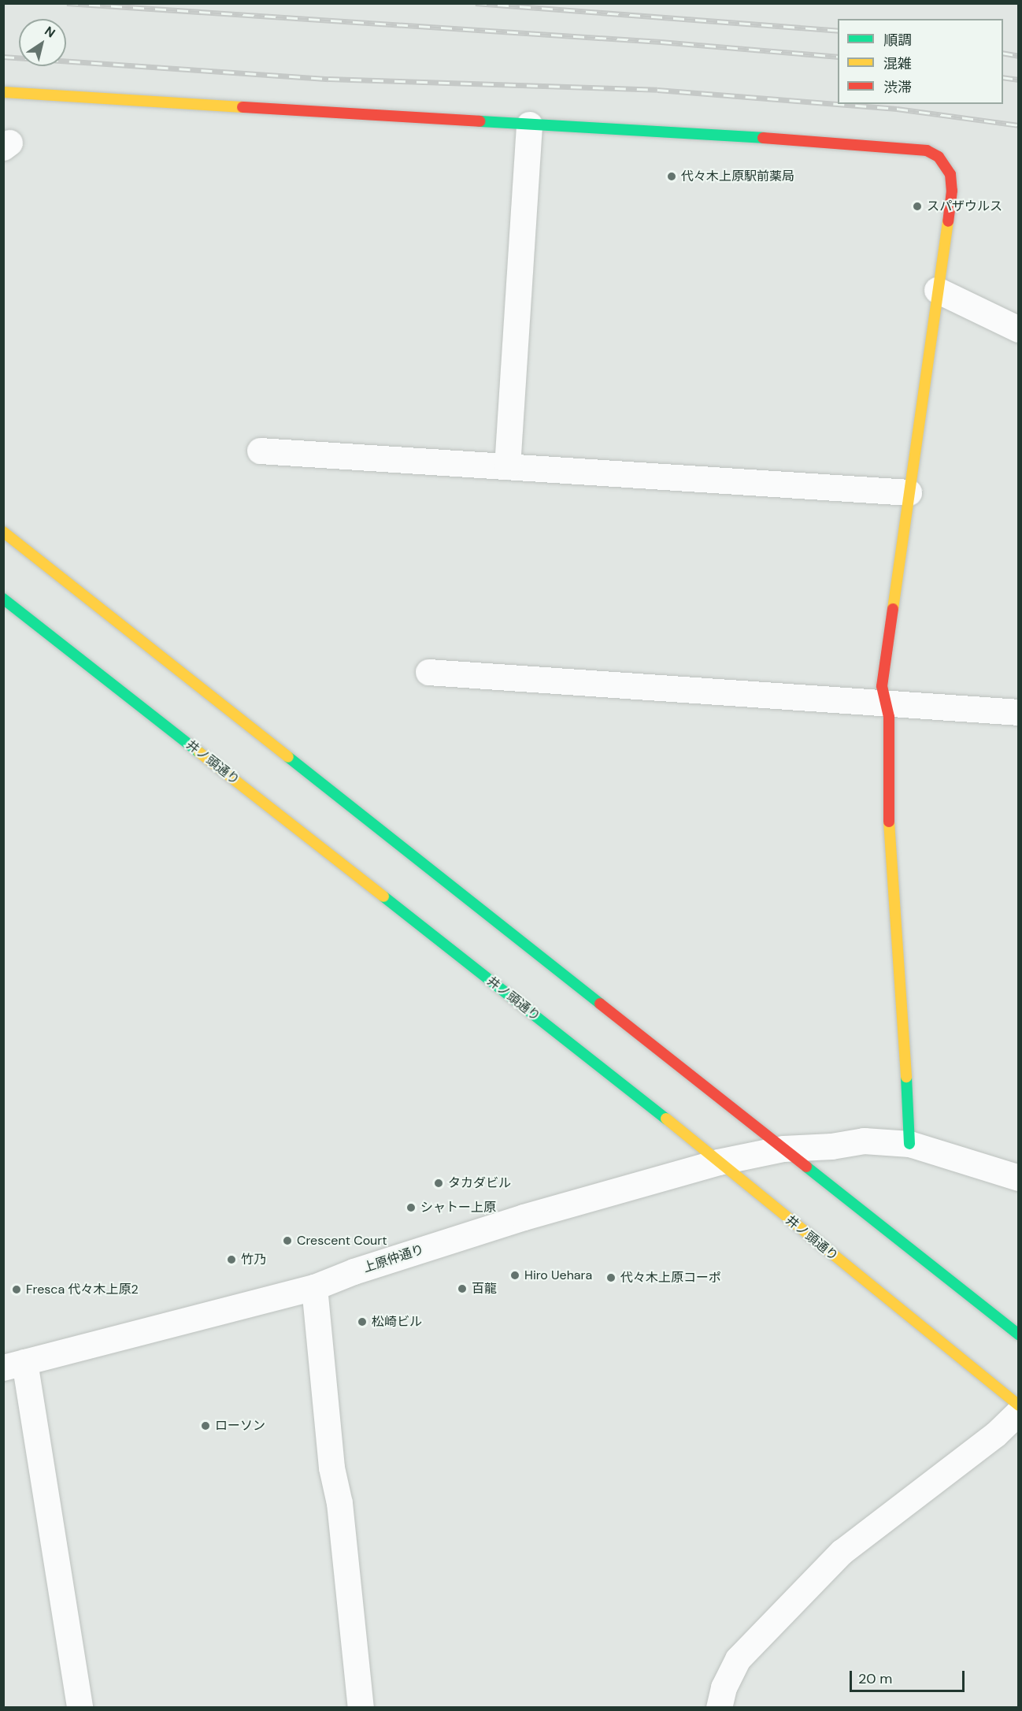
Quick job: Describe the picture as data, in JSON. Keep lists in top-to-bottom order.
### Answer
{
  "streets": {
    "main road": ["井ノ頭通り"],
    "street": ["上原仲通り"]
  },
  "crossings": [
    ["井ノ頭通り", "上原仲通り"]
  ],
  "places": [
    "代々木上原駅前薬局",
    "スパザウルス",
    "タカダビル",
    "シャトー上原",
    "Crescent Court",
    "竹乃",
    "Hiro Uehara",
    "代々木上原コーポ",
    "百龍",
    "Fresca 代々木上原2",
    "松崎ビル",
    "ローソン"
  ],
  "legend": ["順調", "混雑", "渋滞"],
  "scale_bar": "20 m",
  "north": "top right"
}
